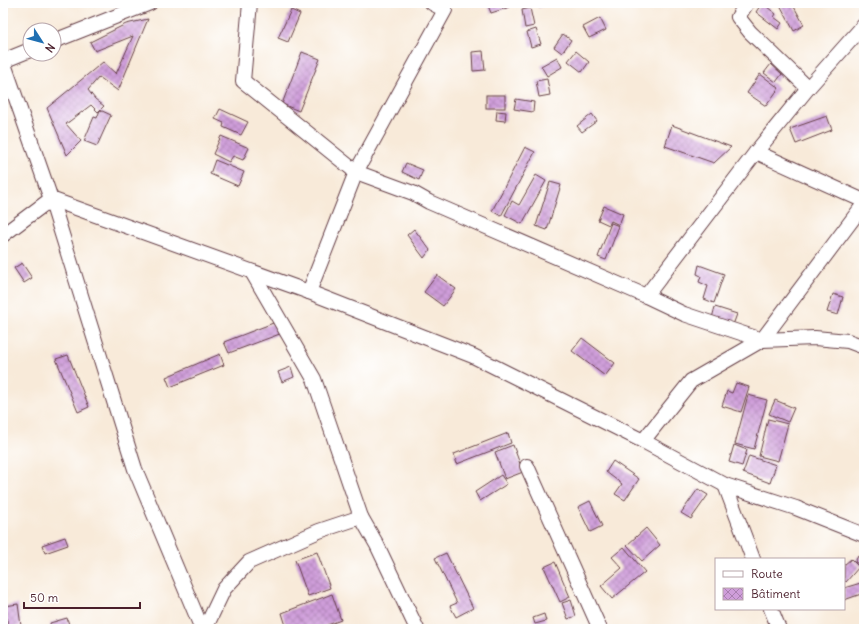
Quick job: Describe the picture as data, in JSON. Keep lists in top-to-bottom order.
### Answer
{
  "legend": ["Route", "Bâtiment"],
  "scale_bar": "50 m",
  "north": "bottom right"
}
